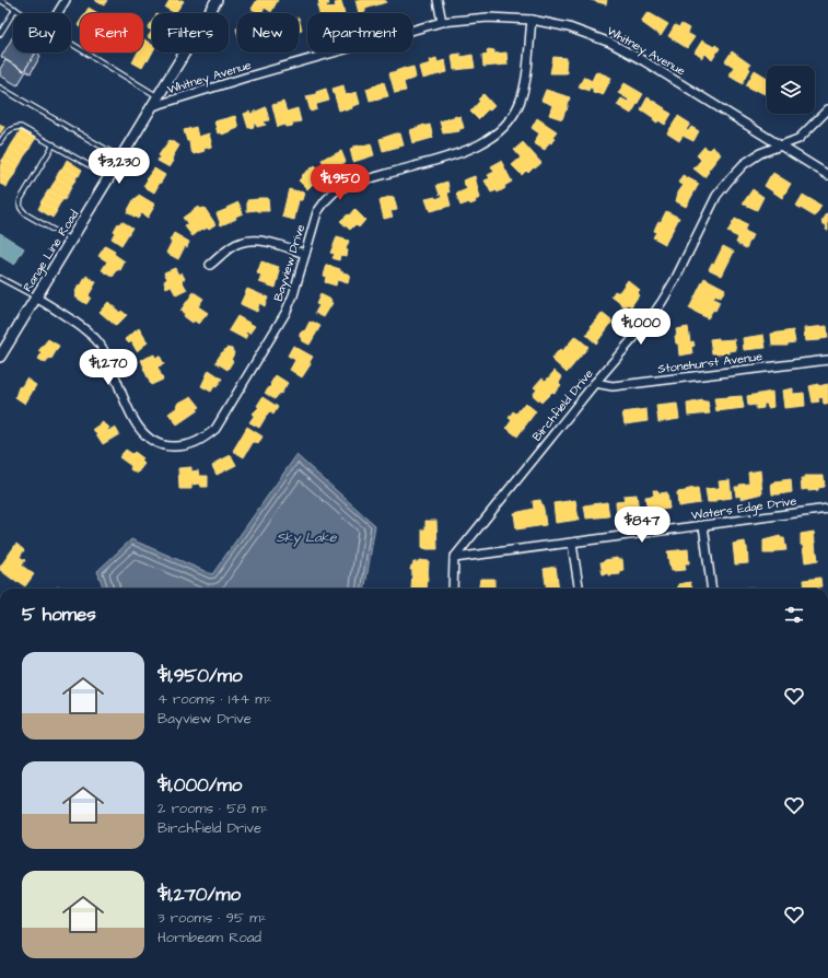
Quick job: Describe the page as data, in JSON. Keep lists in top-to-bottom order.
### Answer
{
  "streets": {
    "main road": ["Range Line Road"],
    "street": [
      "Whitney Avenue",
      "Bayview Drive",
      "Stonehurst Avenue",
      "Birchfield Drive",
      "Waters Edge Drive"
    ]
  },
  "crossings": [
    ["Whitney Avenue", "Range Line Road"],
    ["Whitney Avenue", "Bayview Drive"],
    ["Whitney Avenue", "Birchfield Drive"],
    ["Range Line Road", "Bayview Drive"],
    ["Stonehurst Avenue", "Birchfield Drive"],
    ["Birchfield Drive", "Waters Edge Drive"]
  ],
  "water": ["Sky Lake"],
  "page": {
    "chip": [
      "Buy",
      "Rent",
      "Filters",
      "New",
      "Apartment"
    ],
    "price": [
      "$3,230",
      "$1,950",
      "$1,000",
      "$1,270",
      "$847"
    ],
    "heading": "5 homes",
    "list": [
      {
        "name": "$1,950/mo",
        "note": "4 rooms · 144 m² · Bayview Drive"
      },
      {
        "name": "$1,000/mo",
        "note": "2 rooms · 58 m² · Birchfield Drive"
      },
      {
        "name": "$1,270/mo",
        "note": "3 rooms · 95 m² · Hornbeam Road"
      }
    ]
  }
}
